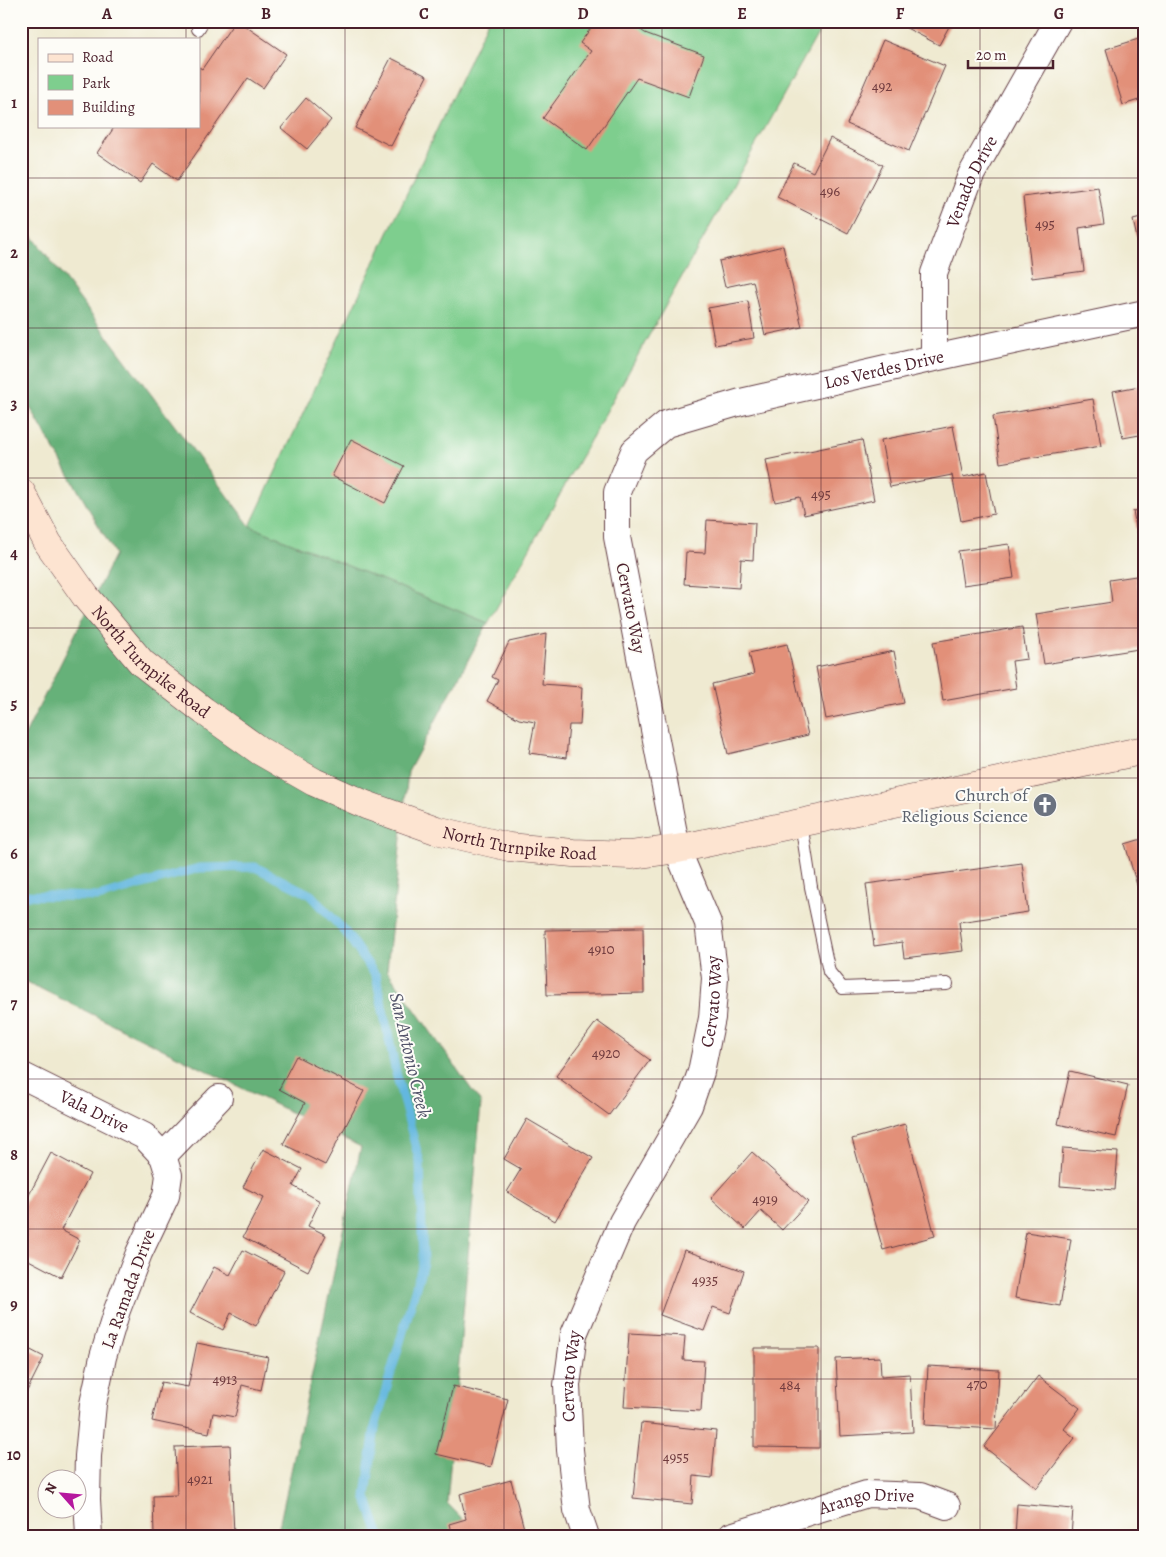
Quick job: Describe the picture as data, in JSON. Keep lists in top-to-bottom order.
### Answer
{
  "streets": {
    "main road": ["North Turnpike Road"],
    "street": [
      "Venado Drive",
      "Los Verdes Drive",
      "Cervato Way",
      "Vala Drive",
      "La Ramada Drive",
      "Arango Drive"
    ]
  },
  "crossings": [
    ["Venado Drive", "Los Verdes Drive"],
    ["Los Verdes Drive", "Cervato Way"],
    ["Cervato Way", "North Turnpike Road"],
    ["Vala Drive", "La Ramada Drive"]
  ],
  "water": ["San Antonio Creek"],
  "places": {
    "church": ["Church of Religious Science"]
  },
  "house_numbers": [
    "492",
    "496",
    "495",
    "495",
    "4910",
    "4920",
    "4919",
    "4935",
    "4913",
    "470",
    "484",
    "4955",
    "4921"
  ],
  "legend": ["Road", "Park", "Building"],
  "scale_bar": "20 m",
  "north": "top left",
  "grid": {
    "columns": [
      "A",
      "B",
      "C",
      "D",
      "E",
      "F",
      "G"
    ],
    "rows": [
      "1",
      "2",
      "3",
      "4",
      "5",
      "6",
      "7",
      "8",
      "9",
      "10"
    ]
  }
}
